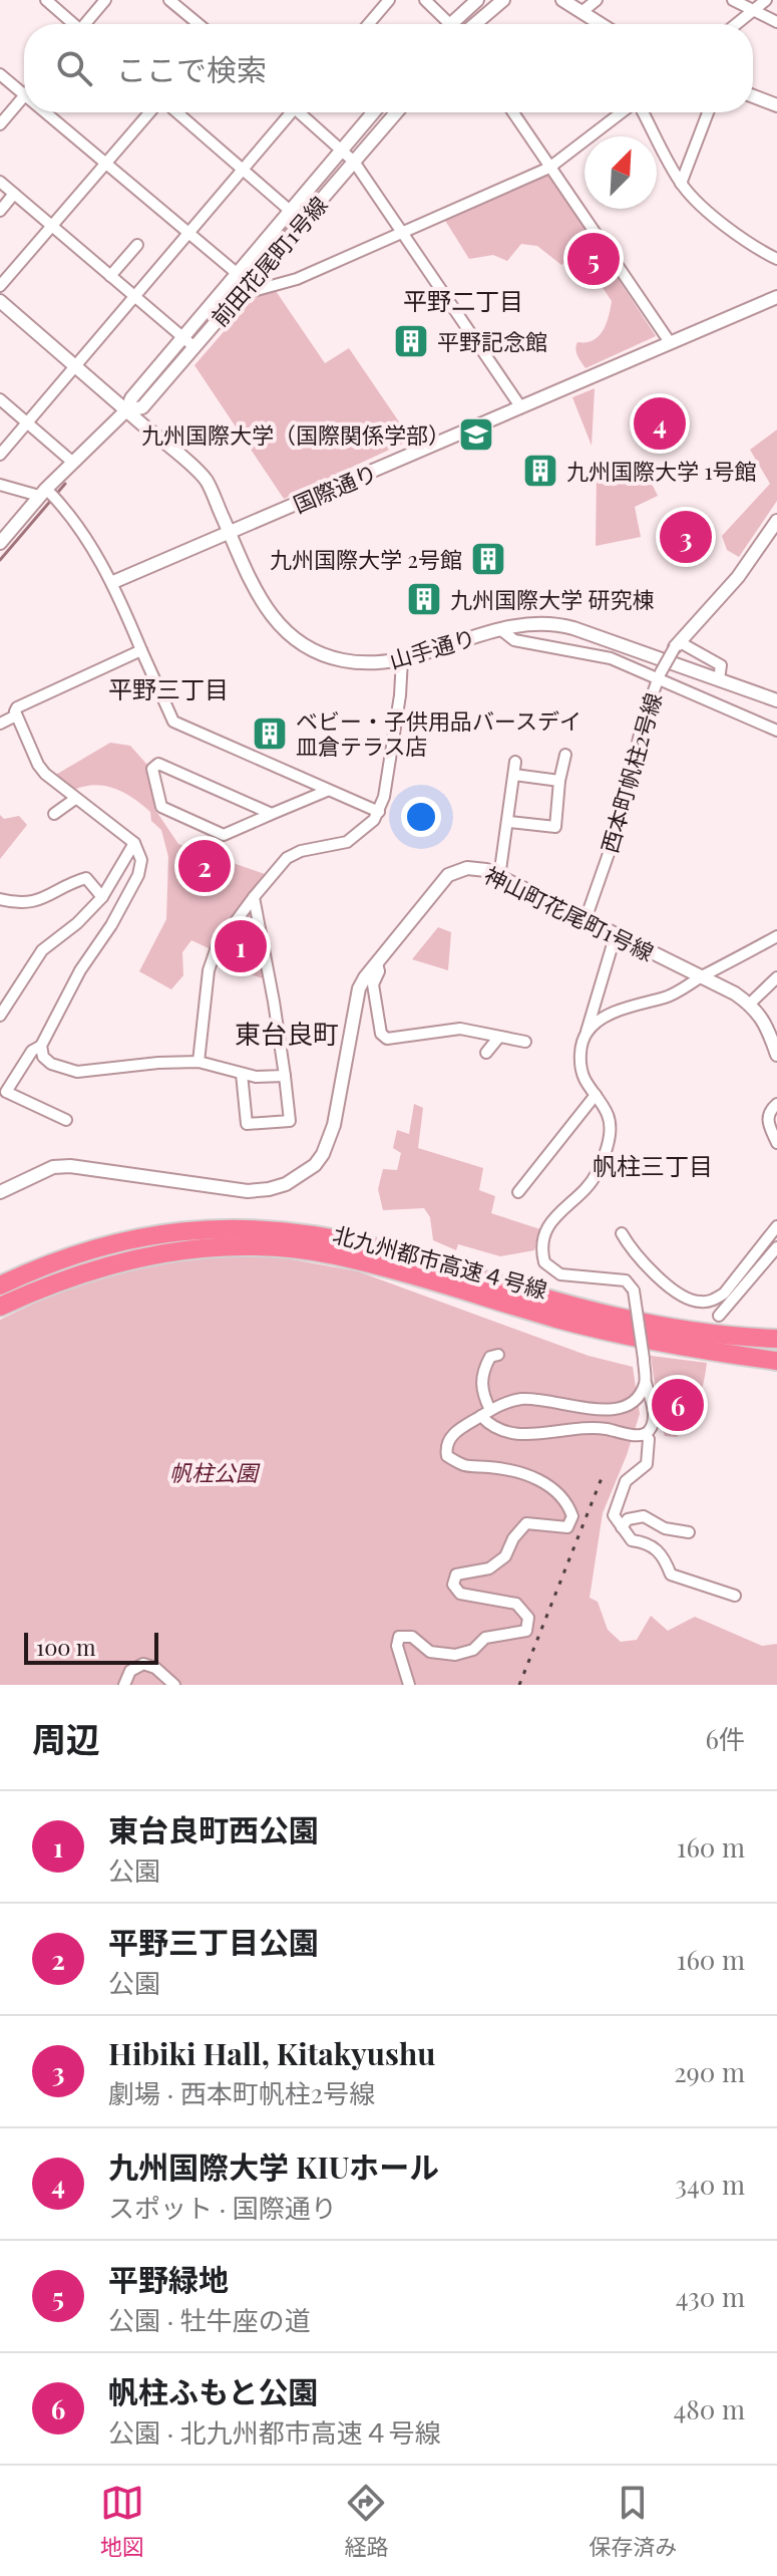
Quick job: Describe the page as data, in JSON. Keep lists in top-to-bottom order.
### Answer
{
  "streets": {
    "highway": ["北九州都市高速４号線"],
    "street": [
      "前田花尾町1号線",
      "国際通り",
      "山手通り",
      "西本町帆柱2号線",
      "神山町花尾町1号線"
    ]
  },
  "crossings": [
    ["前田花尾町1号線", "山手通り"],
    ["国際通り", "山手通り"],
    ["西本町帆柱2号線", "神山町花尾町1号線"]
  ],
  "districts": [
    "平野二丁目",
    "平野三丁目",
    "東台良町",
    "帆柱三丁目"
  ],
  "parks": ["帆柱公園"],
  "places": {
    "building": [
      "平野記念館",
      "九州国際大学 1号館",
      "九州国際大学 2号館",
      "九州国際大学 研究棟",
      "ベビー・子供用品バースデイ 皿倉テラス店"
    ],
    "school or university": ["九州国際大学（国際関係学部）"]
  },
  "scale_bar": "100 m",
  "north": "top right",
  "page": {
    "search": "ここで検索",
    "pins": [
      "5",
      "4",
      "3",
      "2",
      "1",
      "6"
    ],
    "scale": "100 m",
    "heading": ["周辺", "6件"],
    "list": [
      {
        "mark": "1",
        "name": "東台良町西公園",
        "note": "公園",
        "value": "160 m"
      },
      {
        "mark": "2",
        "name": "平野三丁目公園",
        "note": "公園",
        "value": "160 m"
      },
      {
        "mark": "3",
        "name": "Hibiki Hall, Kitakyushu",
        "note": "劇場 · 西本町帆柱2号線",
        "value": "290 m"
      },
      {
        "mark": "4",
        "name": "九州国際大学 KIUホール",
        "note": "スポット · 国際通り",
        "value": "340 m"
      },
      {
        "mark": "5",
        "name": "平野緑地",
        "note": "公園 · 牡牛座の道",
        "value": "430 m"
      },
      {
        "mark": "6",
        "name": "帆柱ふもと公園",
        "note": "公園 · 北九州都市高速４号線",
        "value": "480 m"
      }
    ],
    "nav": ["地図", "経路", "保存済み"]
  }
}
